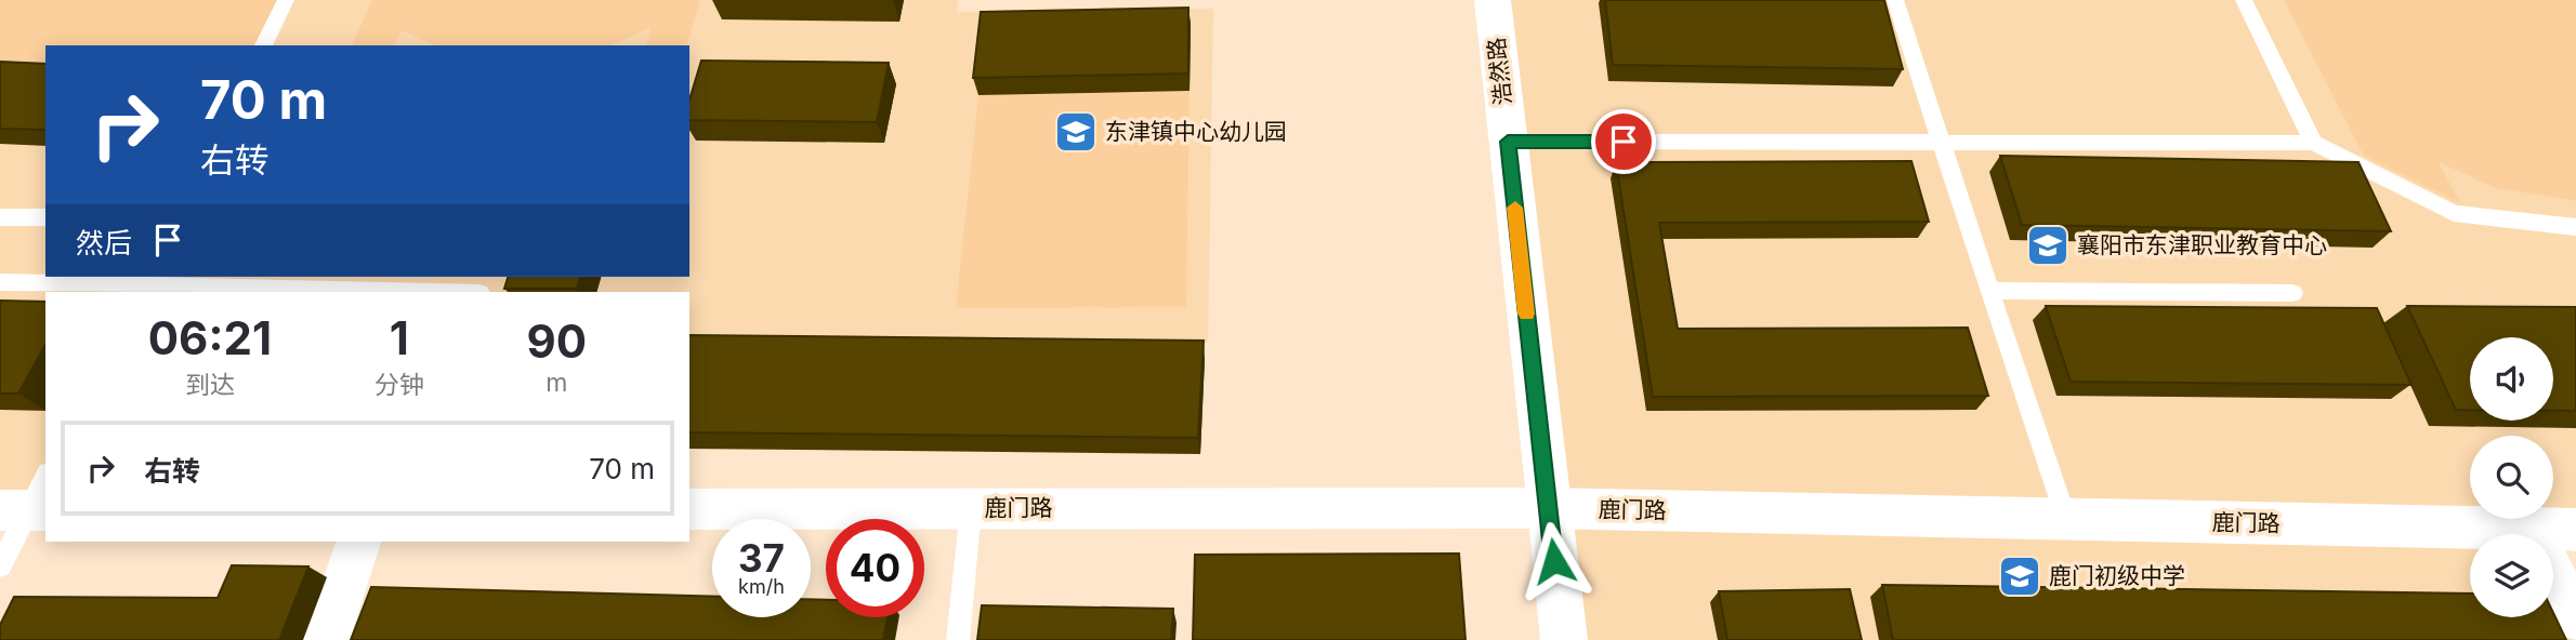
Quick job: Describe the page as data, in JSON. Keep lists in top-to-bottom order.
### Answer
{
  "streets": {
    "street": ["浩然路", "鹿门路"]
  },
  "crossings": [
    ["浩然路", "鹿门路"]
  ],
  "places": {
    "school or university": ["东津镇中心幼儿园", "襄阳市东津职业教育中心", "鹿门初级中学"]
  },
  "page": {
    "turn": ["70 m", "右转"],
    "then": "然后",
    "eta": [
      "06:21",
      "到达",
      "1",
      "分钟",
      "90",
      "m"
    ],
    "list": [
      {
        "name": "右转",
        "value": "70 m"
      }
    ],
    "speed": "37 km/h",
    "limit": "40"
  }
}
